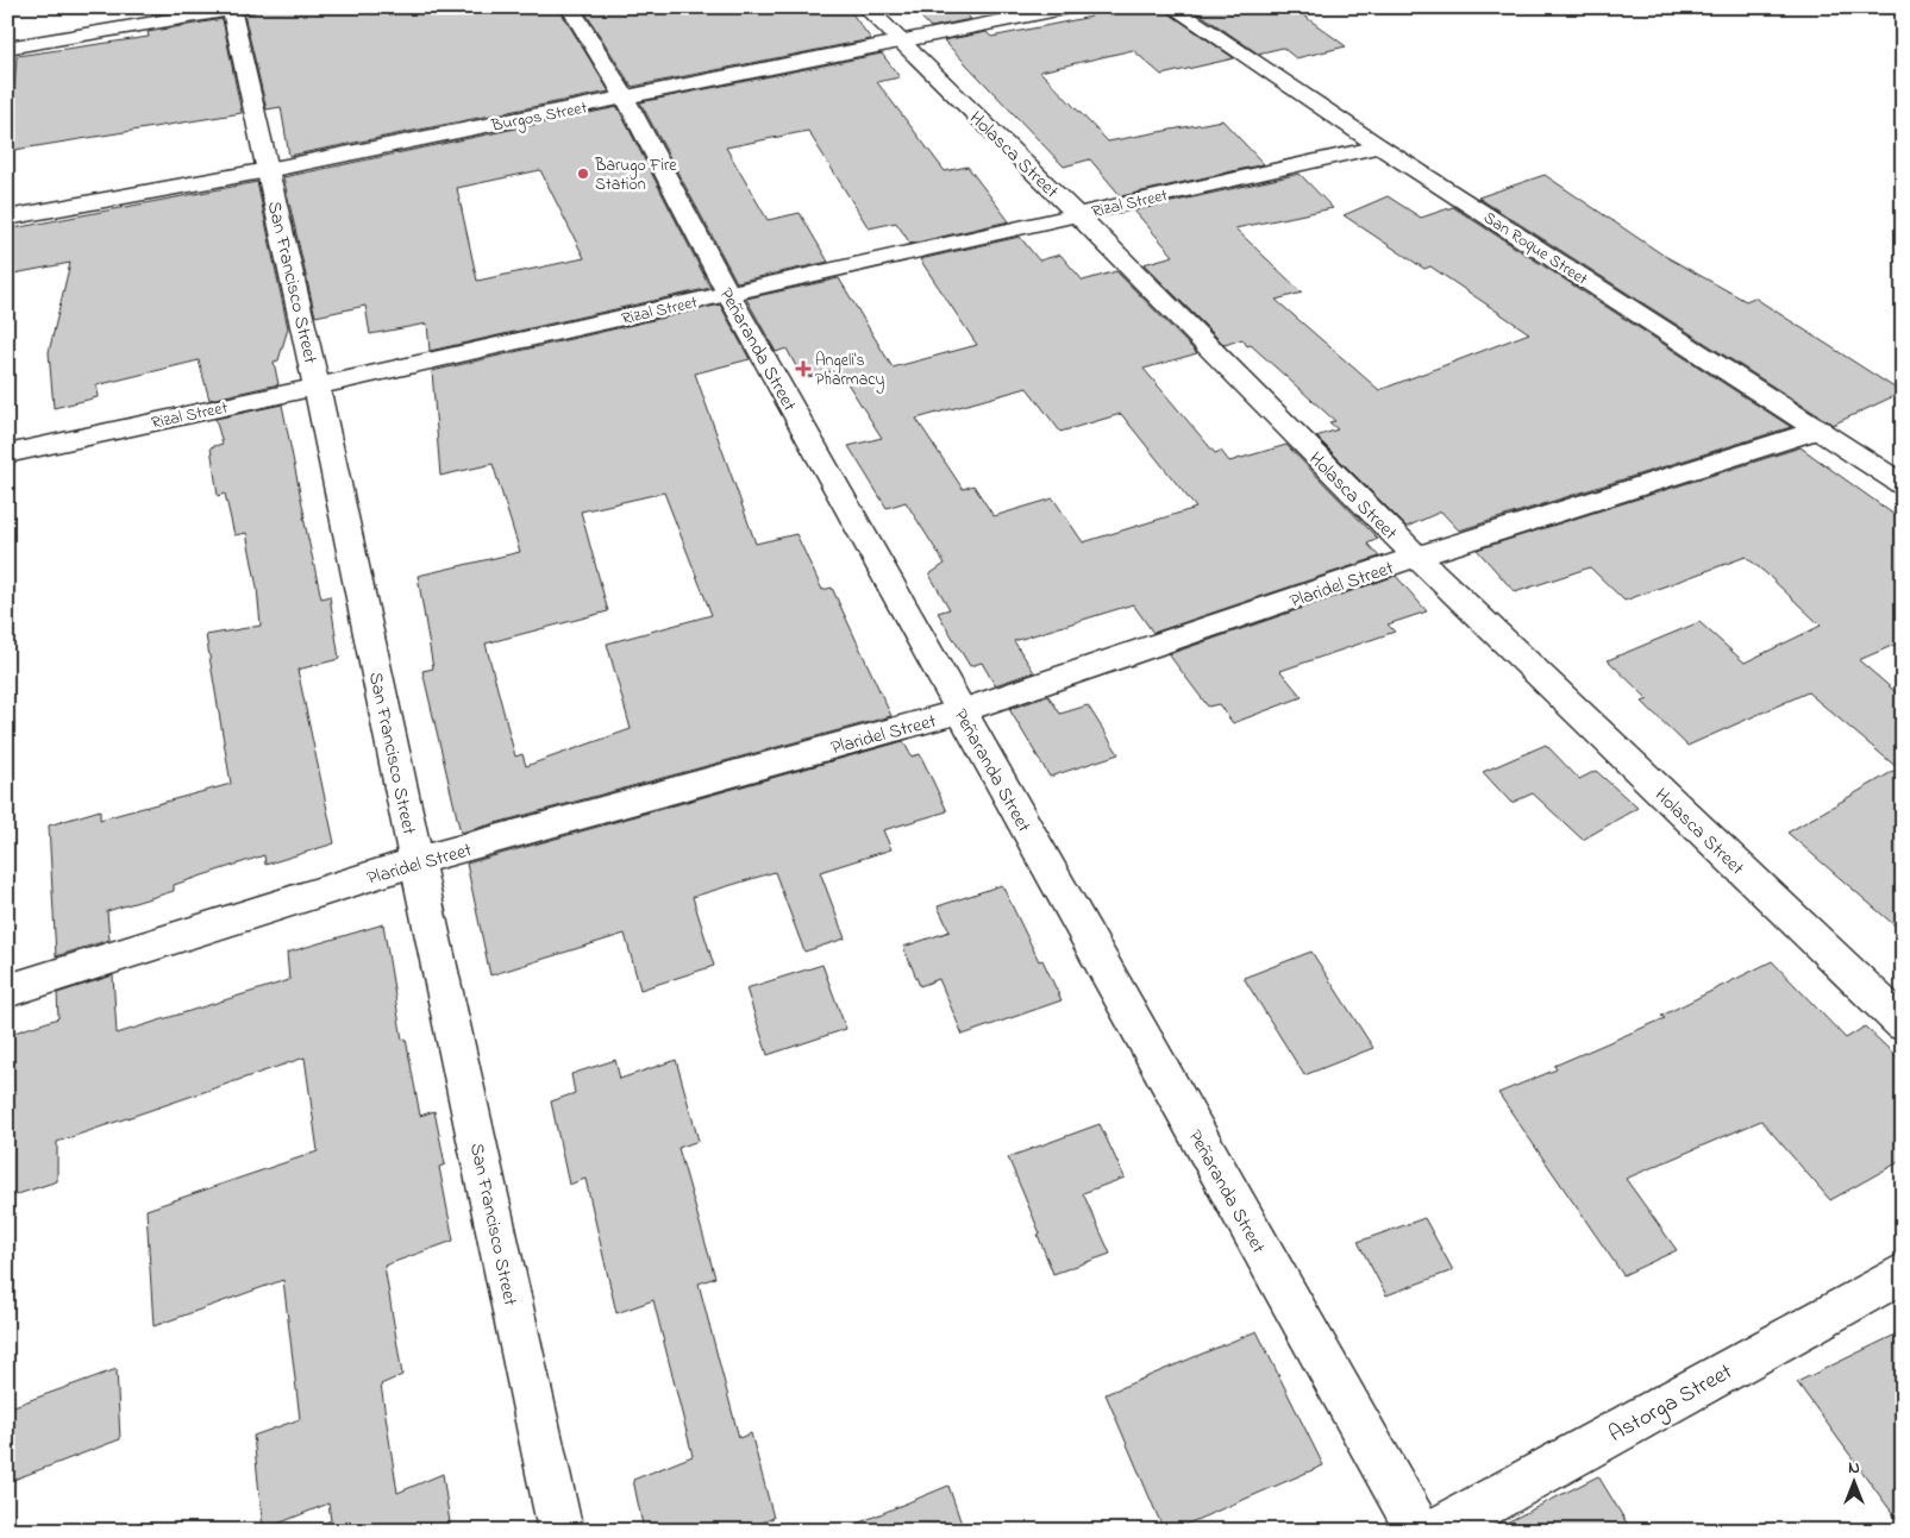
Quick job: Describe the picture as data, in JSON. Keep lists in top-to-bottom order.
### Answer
{
  "streets": {
    "street": [
      "Burgos Street",
      "Holasca Street",
      "Rizal Street",
      "San Roque Street",
      "San Francisco Street",
      "Peñaranda Street",
      "Plaridel Street",
      "Astorga Street"
    ]
  },
  "crossings": [
    ["Burgos Street", "Holasca Street"],
    ["Burgos Street", "San Francisco Street"],
    ["Burgos Street", "Peñaranda Street"],
    ["Holasca Street", "Rizal Street"],
    ["Holasca Street", "Plaridel Street"],
    ["Rizal Street", "San Roque Street"],
    ["Rizal Street", "San Francisco Street"],
    ["Rizal Street", "Peñaranda Street"],
    ["San Roque Street", "Plaridel Street"],
    ["San Francisco Street", "Plaridel Street"],
    ["Peñaranda Street", "Plaridel Street"]
  ],
  "places": {
    "other": ["Barugo Fire Station"],
    "health": ["Angeli's Pharmacy"]
  },
  "north": "top"
}
